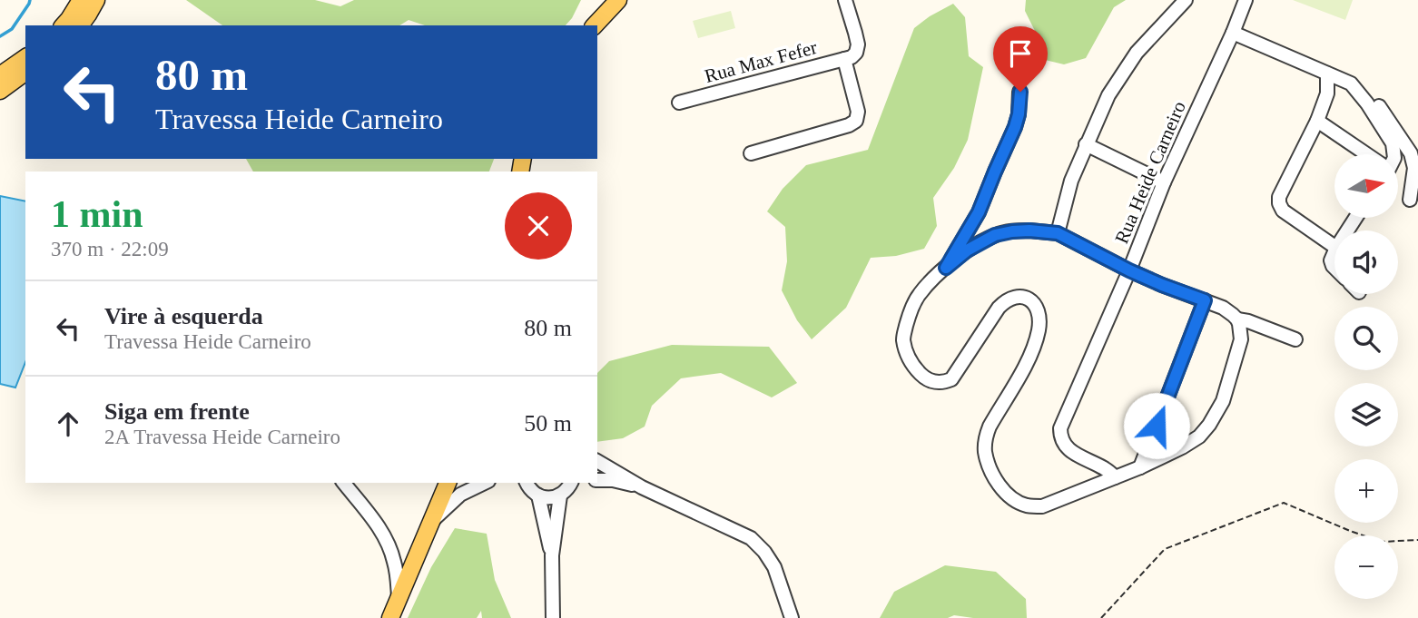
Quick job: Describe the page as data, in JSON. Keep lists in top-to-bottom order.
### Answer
{
  "streets": {
    "street": ["Rua Max Fefer", "Rua Heide Carneiro"]
  },
  "north": "right",
  "page": {
    "turn": ["80 m", "Travessa Heide Carneiro"],
    "map_buttons": ["+", "−"],
    "heading": ["1 min", "370 m · 22:09"],
    "list": [
      {
        "name": "Vire à esquerda",
        "note": "Travessa Heide Carneiro",
        "value": "80 m"
      },
      {
        "name": "Siga em frente",
        "note": "2A Travessa Heide Carneiro",
        "value": "50 m"
      }
    ]
  }
}
